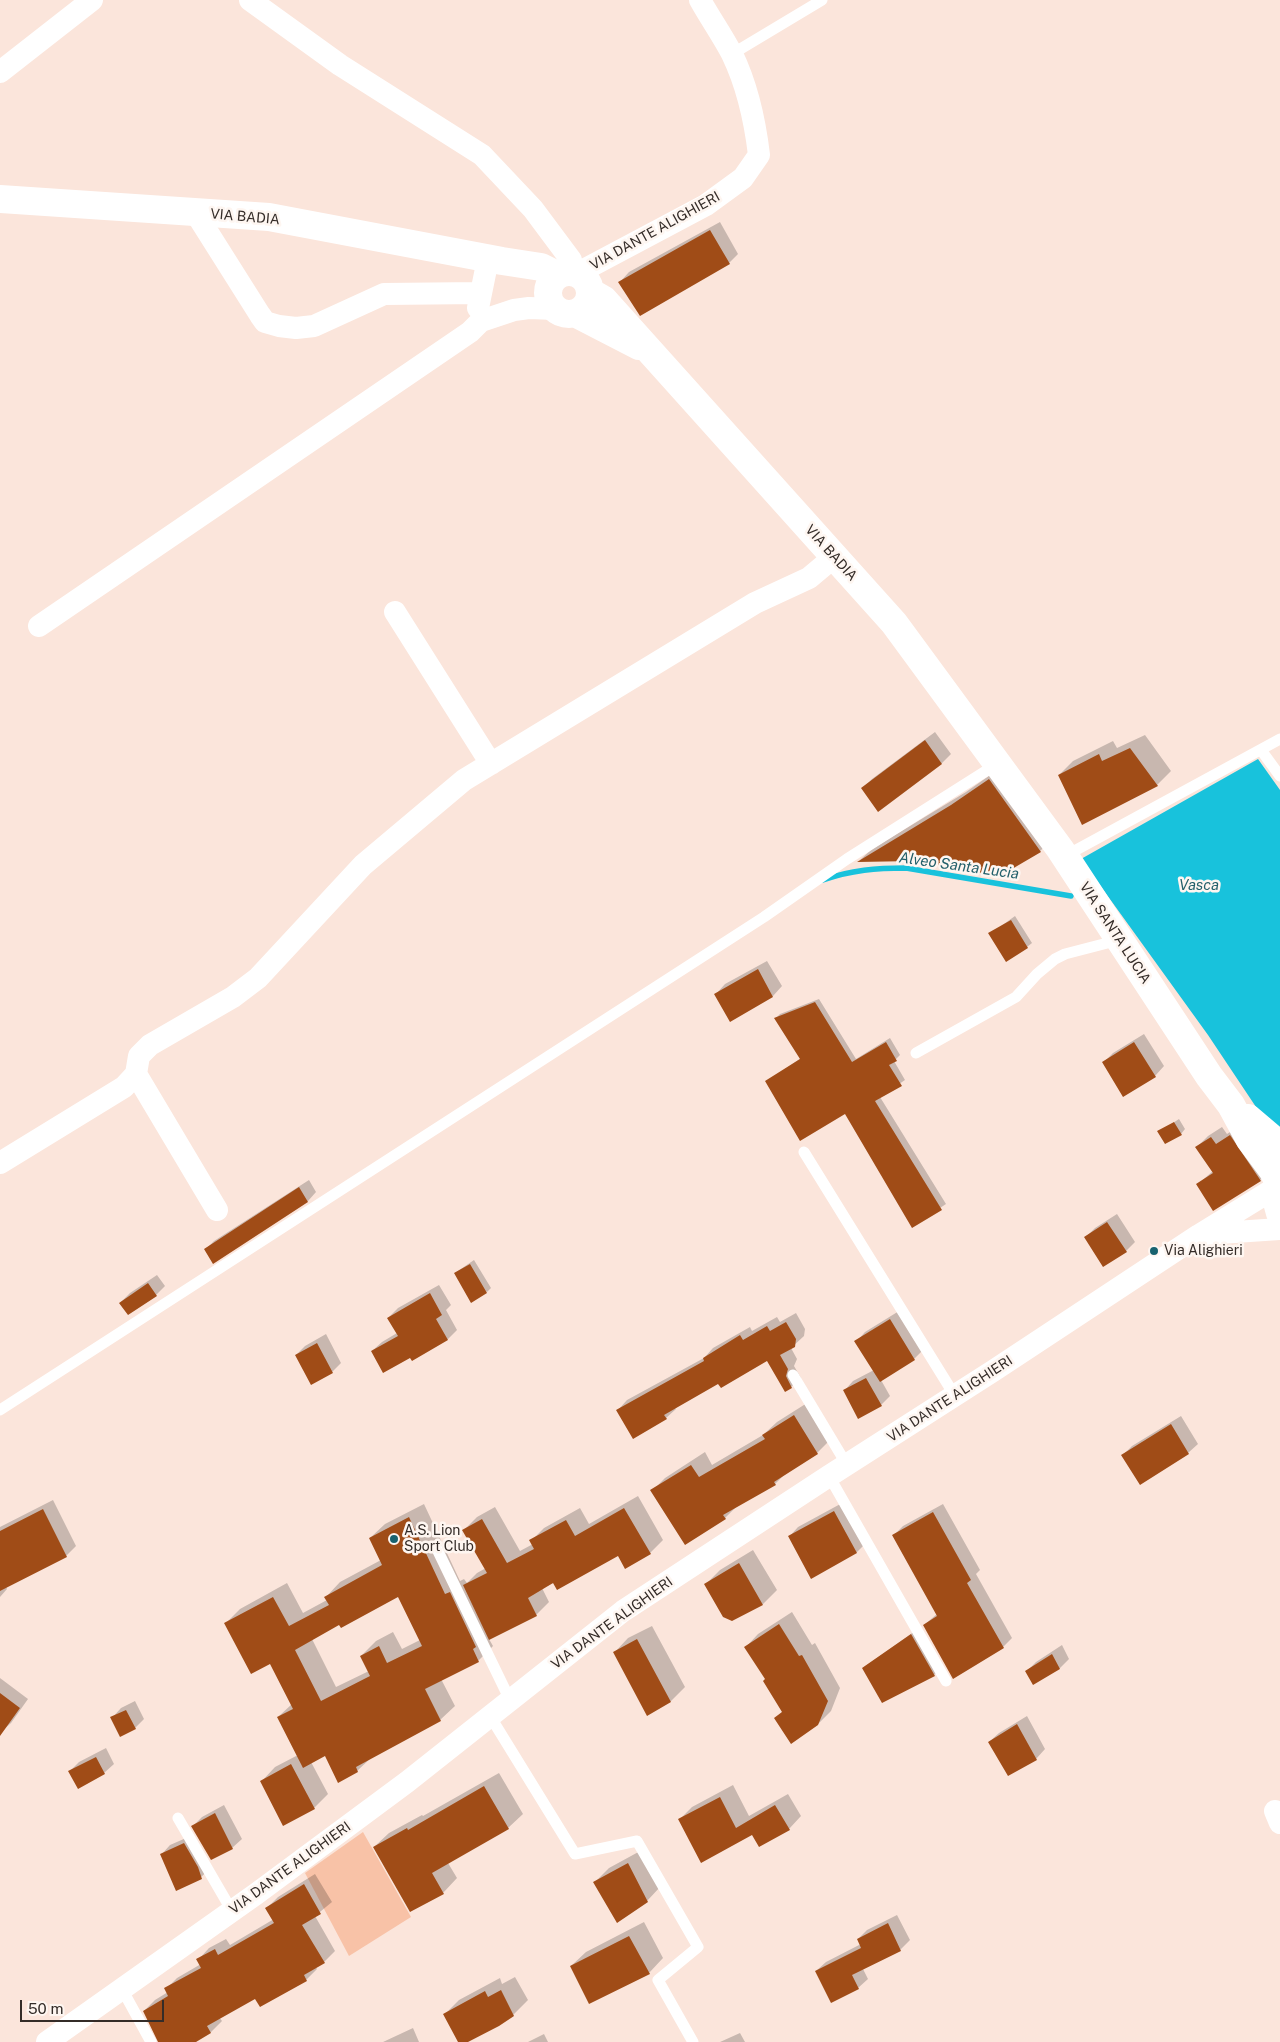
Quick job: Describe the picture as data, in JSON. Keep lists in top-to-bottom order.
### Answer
{
  "streets": {
    "main road": ["VIA BADIA", "VIA SANTA LUCIA"],
    "street": ["VIA DANTE ALIGHIERI"]
  },
  "crossings": [
    ["VIA BADIA", "VIA DANTE ALIGHIERI"],
    ["VIA BADIA", "VIA SANTA LUCIA"],
    ["VIA DANTE ALIGHIERI", "VIA SANTA LUCIA"]
  ],
  "water": ["Alveo Santa Lucia", "Vasca"],
  "places": ["Via Alighieri", "A.S. Lion Sport Club"],
  "scale_bar": "50 m"
}
